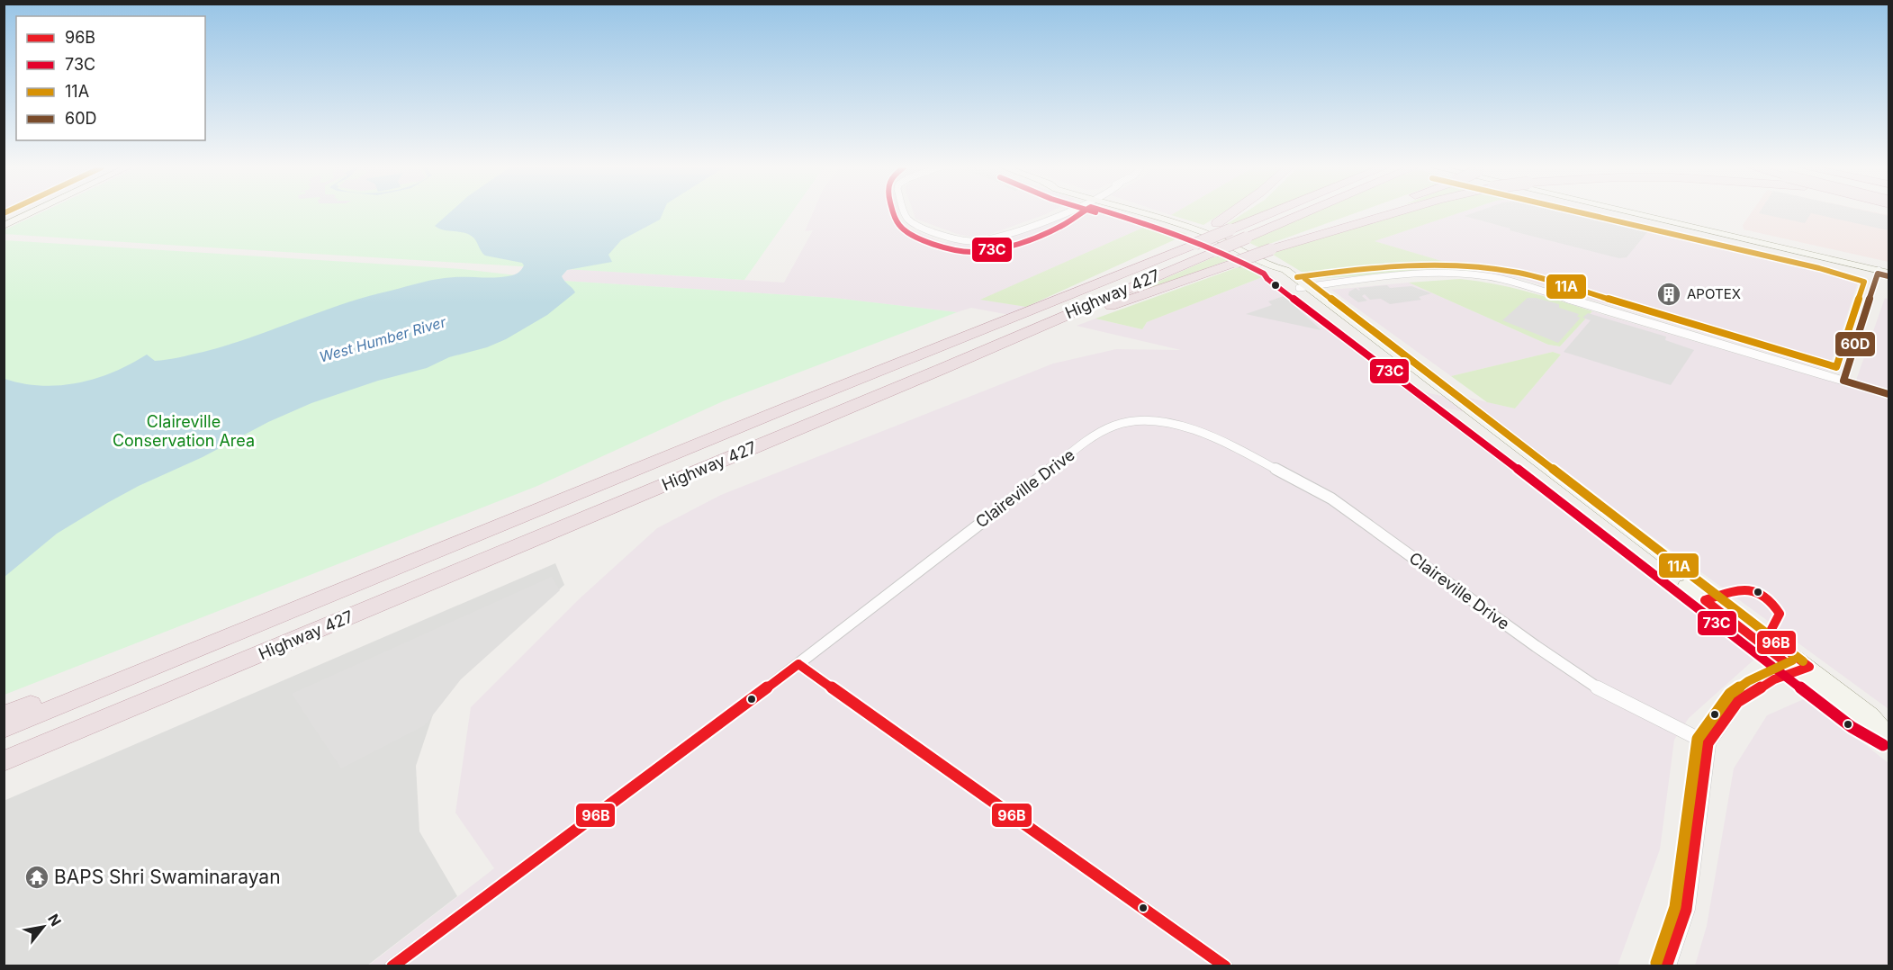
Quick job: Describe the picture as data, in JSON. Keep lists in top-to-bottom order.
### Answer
{
  "streets": {
    "highway": ["Highway 427"],
    "street": ["Claireville Drive"]
  },
  "water": ["West Humber River"],
  "parks": ["Claireville Conservation Area"],
  "places": {
    "building": ["APOTEX"],
    "temple": ["BAPS Shri Swaminarayan"]
  },
  "lines": [
    "transit line 73C",
    "transit line 11A",
    "transit line 60D",
    "transit line 96B"
  ],
  "legend": [
    "96B",
    "73C",
    "11A",
    "60D"
  ],
  "north": "top right"
}
